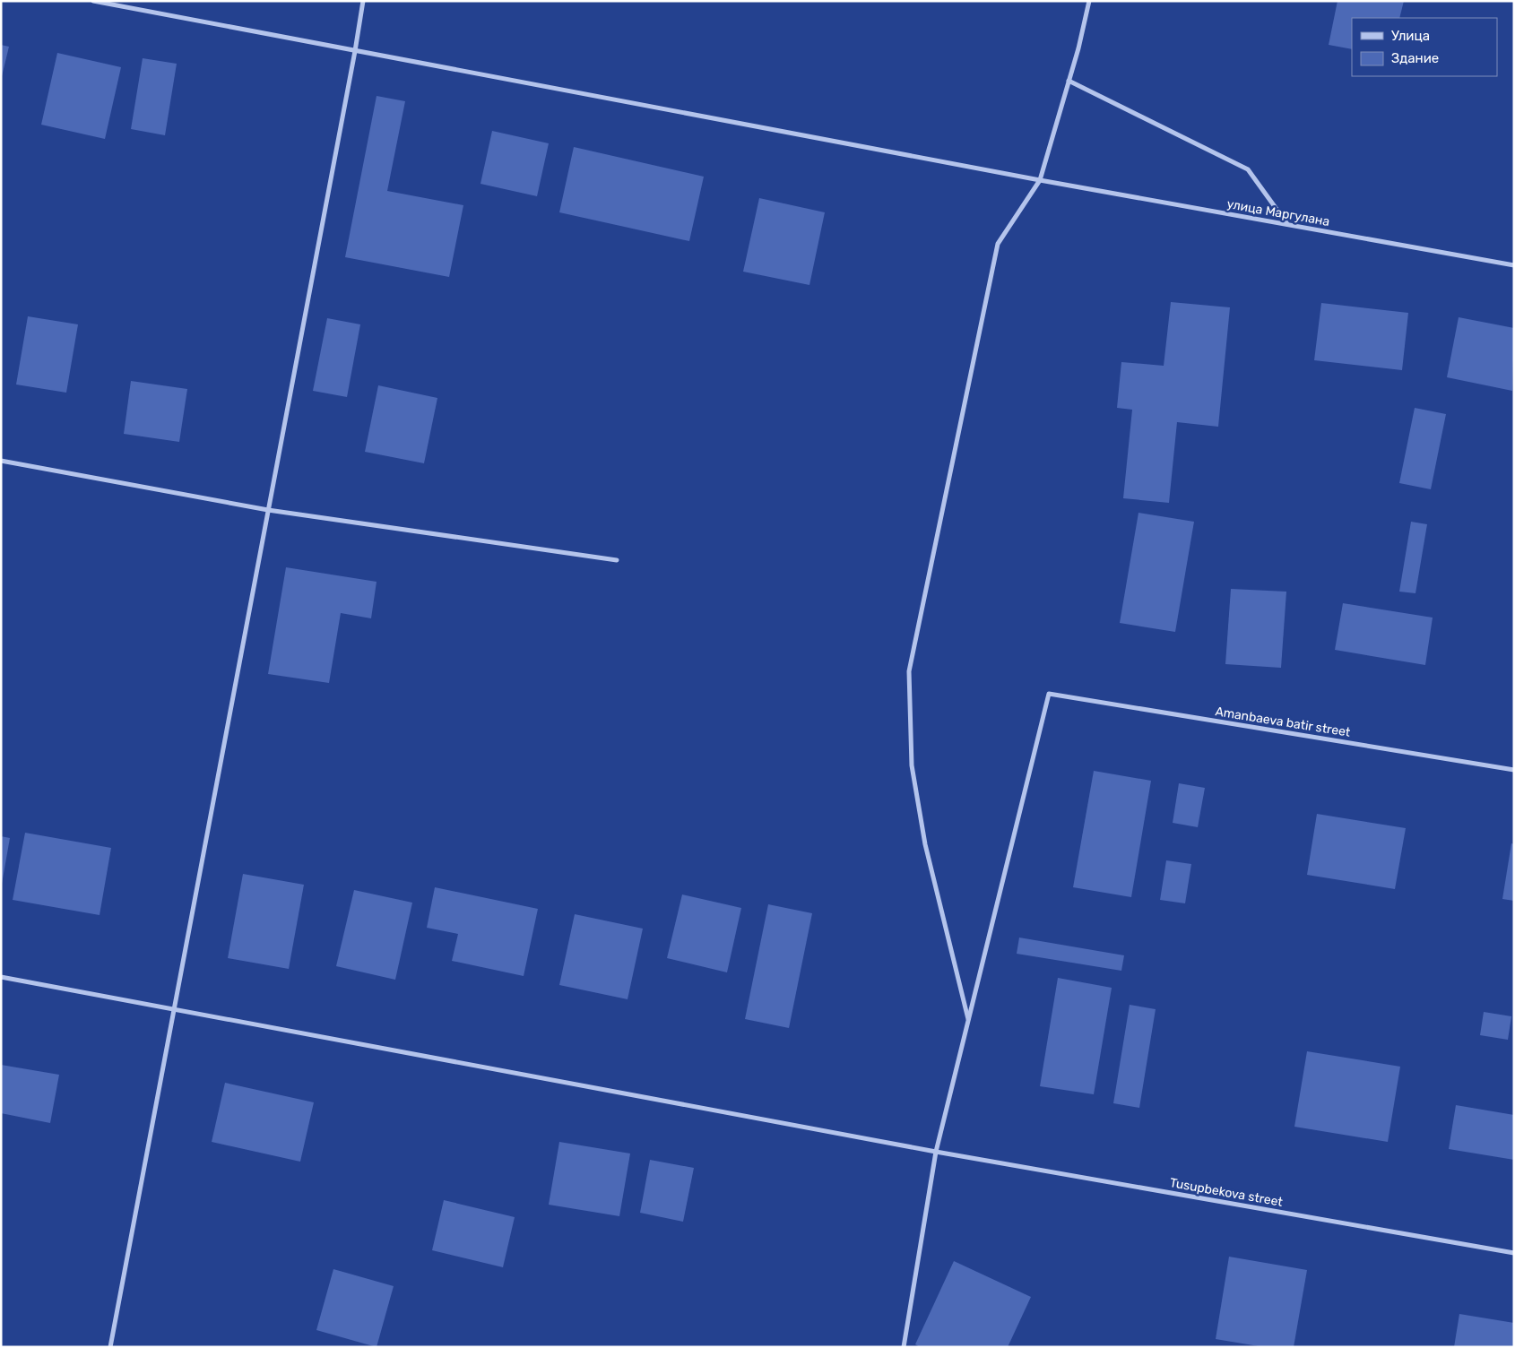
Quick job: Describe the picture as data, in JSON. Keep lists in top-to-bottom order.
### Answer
{
  "streets": {
    "street": ["улица Маргулана", "Amanbaeva batir street", "Tusupbekova street"]
  },
  "legend": ["Улица", "Здание"]
}
